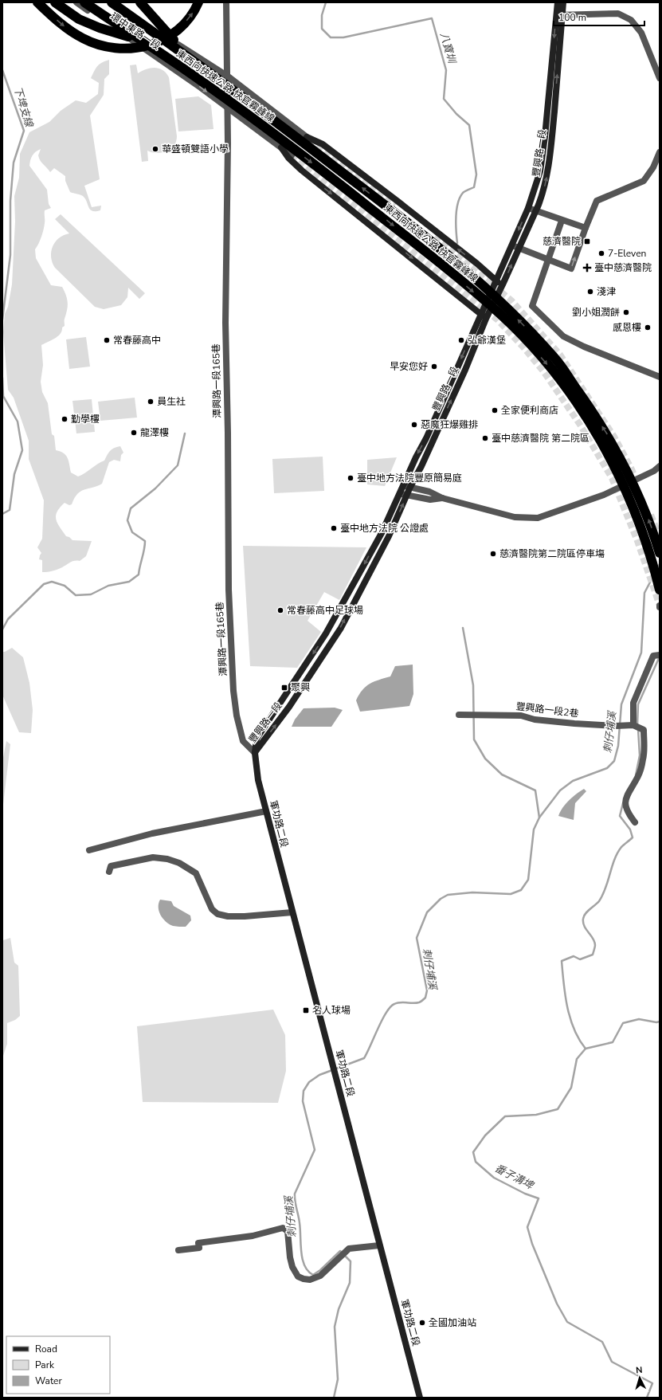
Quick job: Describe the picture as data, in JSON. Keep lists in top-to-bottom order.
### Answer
{
  "streets": {
    "highway": ["東西向快速公路 快官霧峰線"],
    "street": [
      "環中東路一段",
      "豐興路一段",
      "潭興路一段165巷",
      "豐興路一段2巷",
      "軍功路二段"
    ]
  },
  "crossings": [
    ["環中東路一段", "豐興路一段"],
    ["環中東路一段", "潭興路一段165巷"],
    ["豐興路一段", "潭興路一段165巷"],
    ["豐興路一段", "軍功路二段"],
    ["潭興路一段165巷", "軍功路二段"]
  ],
  "water": [
    "八寶圳",
    "下埤支線",
    "刺仔埔溪",
    "番子溝埤"
  ],
  "places": {
    "other": [
      "華盛頓雙語小學",
      "7-Eleven",
      "淺津",
      "劉小姐潤餅",
      "感恩樓",
      "常春藤高中",
      "弘爺漢堡",
      "早安您好",
      "員生社",
      "全家便利商店",
      "勤學樓",
      "惡魔狂爆雞排",
      "龍澤樓",
      "臺中慈濟醫院 第二院區",
      "臺中地方法院豐原簡易庭",
      "臺中地方法院 公證處",
      "慈濟醫院第二院區停車塲",
      "常春藤高中足球場",
      "全國加油站"
    ],
    "transit": ["慈濟醫院", "聚興", "名人球場"],
    "health": ["臺中慈濟醫院"]
  },
  "legend": ["Road", "Park", "Water"],
  "scale_bar": "100 m",
  "north": "top"
}
